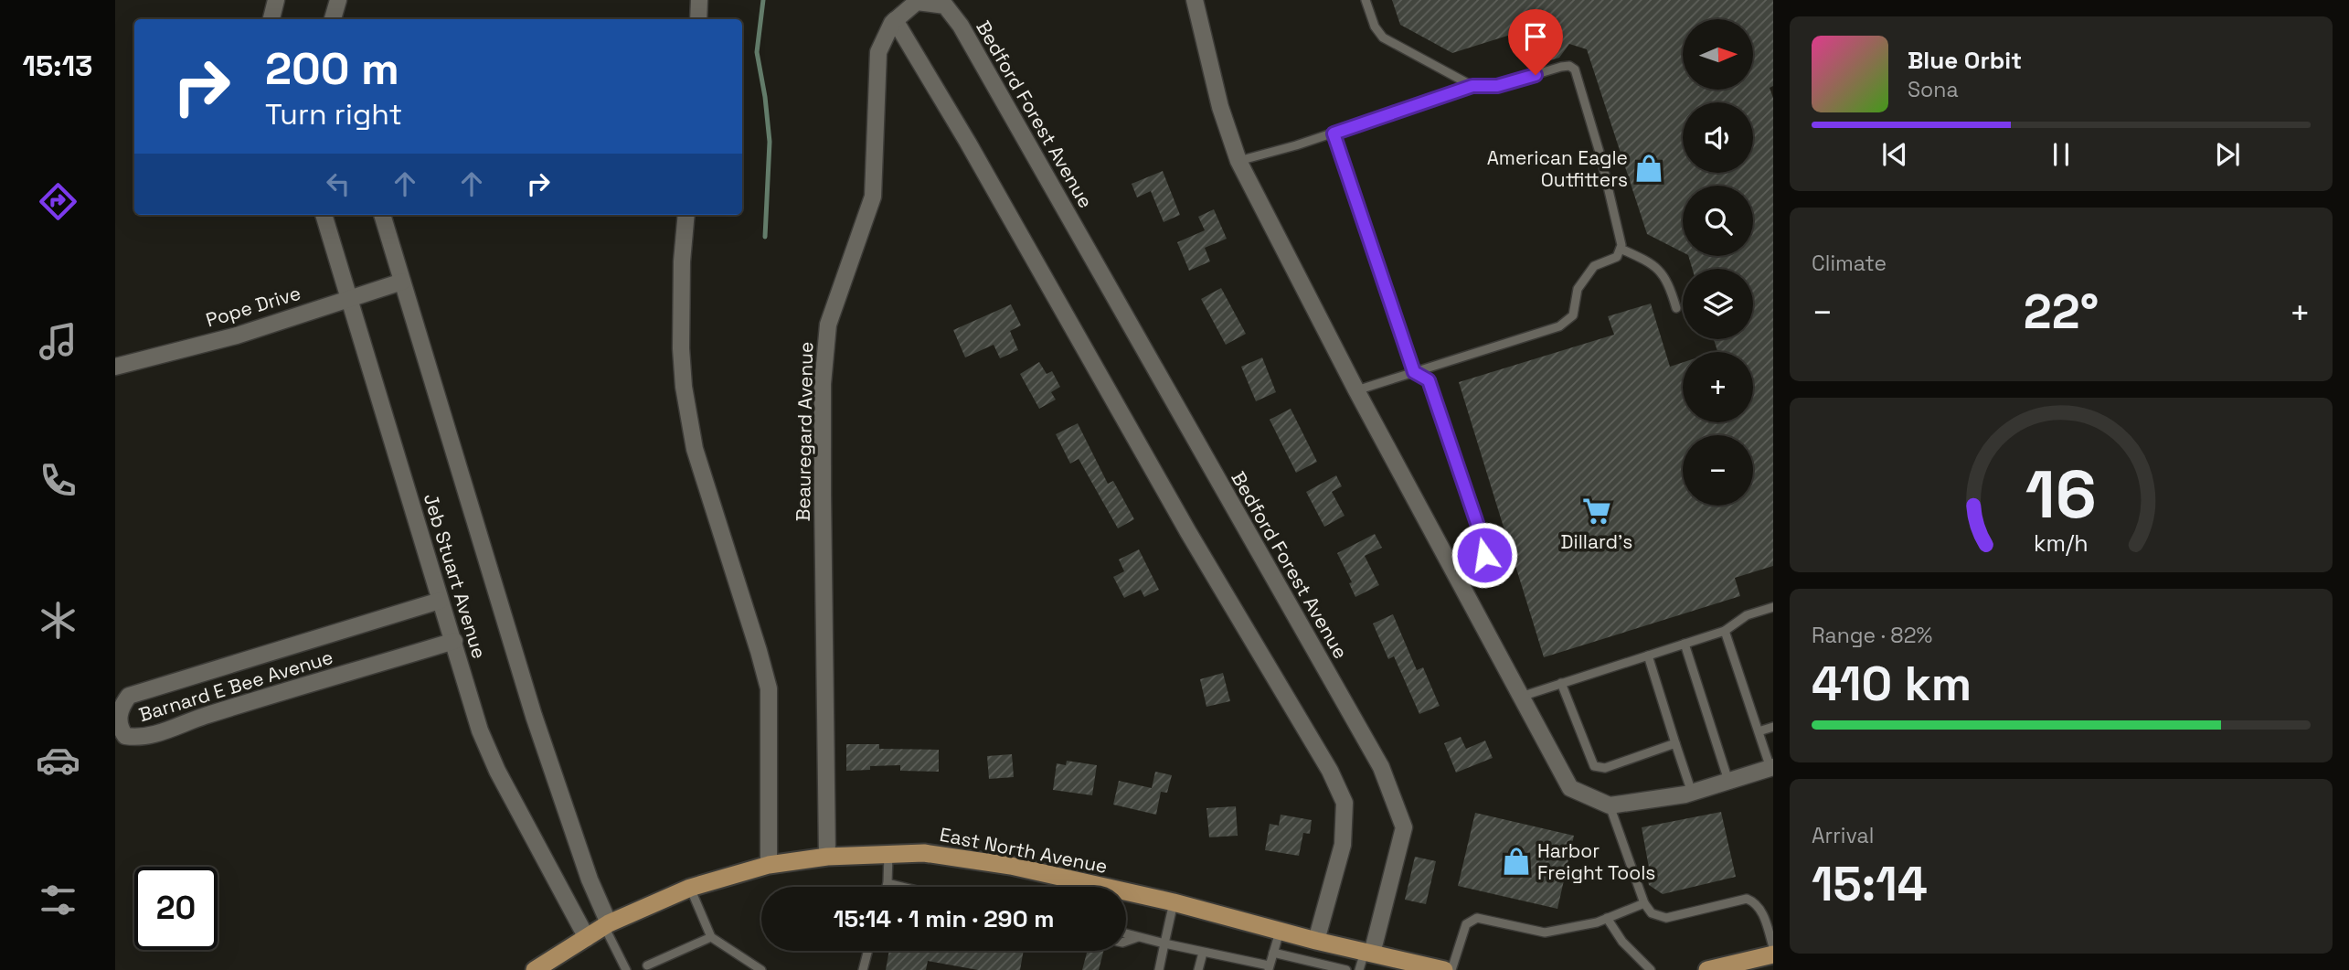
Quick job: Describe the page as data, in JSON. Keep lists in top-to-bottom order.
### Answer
{
  "streets": {
    "main road": ["East North Avenue"],
    "street": [
      "Bedford Forest Avenue",
      "Pope Drive",
      "Beauregard Avenue",
      "Jeb Stuart Avenue",
      "Barnard E Bee Avenue"
    ]
  },
  "crossings": [
    ["Bedford Forest Avenue", "Beauregard Avenue"],
    ["Bedford Forest Avenue", "East North Avenue"],
    ["Pope Drive", "Jeb Stuart Avenue"],
    ["Beauregard Avenue", "East North Avenue"],
    ["Jeb Stuart Avenue", "Barnard E Bee Avenue"],
    ["Jeb Stuart Avenue", "East North Avenue"]
  ],
  "places": {
    "shop": ["American Eagle Outfitters", "Harbor Freight Tools"],
    "supermarket": ["Dillard's"]
  },
  "north": "right",
  "page": {
    "tabs": "15:13",
    "map_buttons": ["+", "−"],
    "turn": ["200 m", "Turn right"],
    "song": ["Blue Orbit", "Sona"],
    "tile": [
      "Climate",
      ["Range · 82%", "410 km"],
      ["Arrival", "15:14"]
    ],
    "heat": ["−", "22°", "+"],
    "limit": "20",
    "trip": "15:14 · 1 min · 290 m",
    "gauge": ["16", "km/h"]
  }
}
